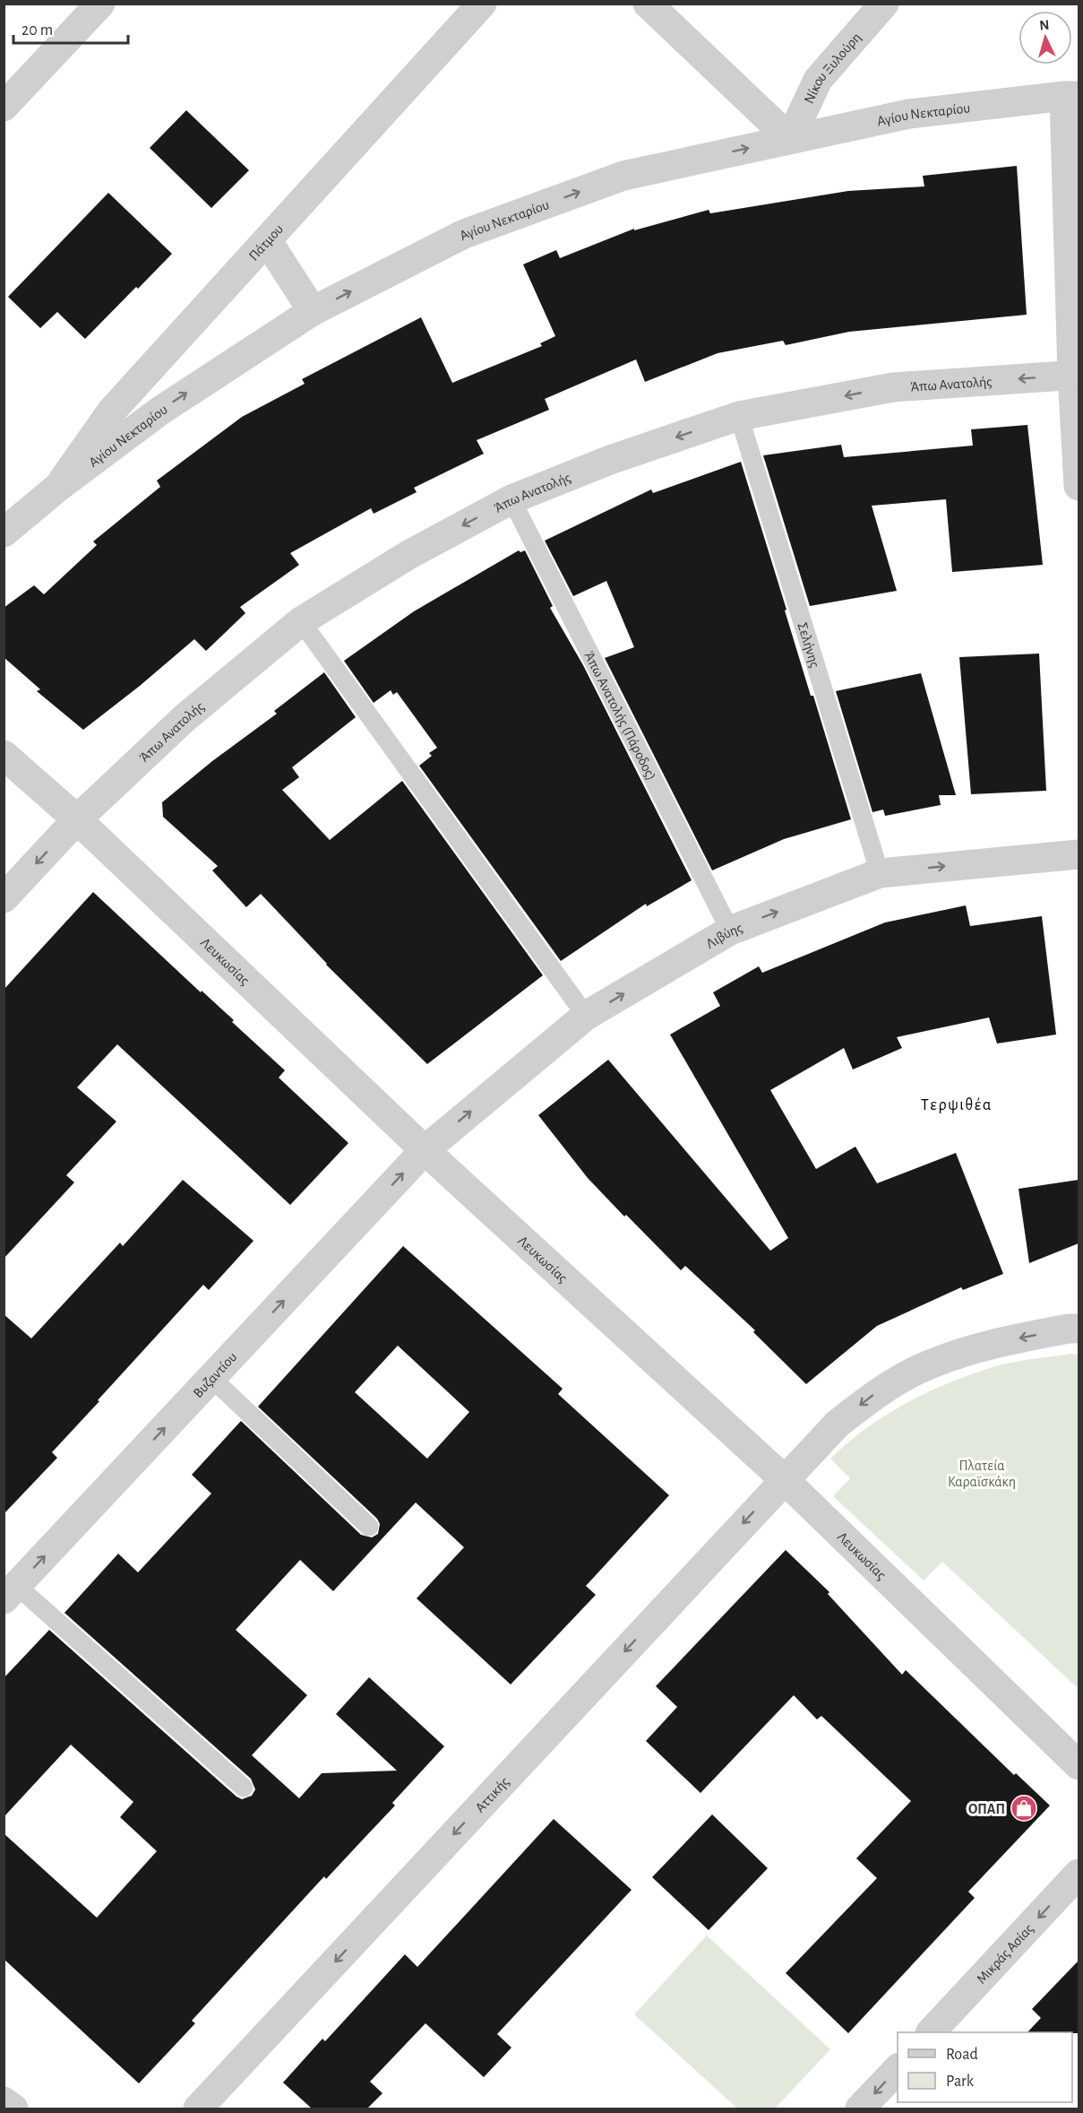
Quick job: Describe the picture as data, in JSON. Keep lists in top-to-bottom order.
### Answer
{
  "streets": {
    "street": [
      "Νίκου Ξυλούρη",
      "Αγίου Νεκταρίου",
      "Πάτμου",
      "Άπω Ανατολής",
      "Λιβύης",
      "Λευκωσίας",
      "Βυζαντίου",
      "Αττικής",
      "Μικράς Ασίας"
    ],
    "lane": ["Σελήνης", "Άπω Ανατολής (Πάροδος)"]
  },
  "crossings": [
    ["Νίκου Ξυλούρη", "Αγίου Νεκταρίου"],
    ["Αγίου Νεκταρίου", "Πάτμου"],
    ["Άπω Ανατολής", "Σελήνης"],
    ["Άπω Ανατολής", "Άπω Ανατολής (Πάροδος)"],
    ["Άπω Ανατολής", "Λευκωσίας"],
    ["Σελήνης", "Λιβύης"],
    ["Άπω Ανατολής (Πάροδος)", "Λιβύης"],
    ["Λιβύης", "Λευκωσίας"],
    ["Λιβύης", "Βυζαντίου"],
    ["Λευκωσίας", "Βυζαντίου"],
    ["Λευκωσίας", "Αττικής"]
  ],
  "one_way": [
    "Αγίου Νεκταρίου",
    "Άπω Ανατολής",
    "Λιβύης",
    "Βυζαντίου",
    "Αττικής",
    "Μικράς Ασίας"
  ],
  "districts": ["Τερψιθέα"],
  "parks": ["Πλατεία Καραϊσκάκη"],
  "places": {
    "shop": ["ΟΠΑΠ"]
  },
  "legend": ["Road", "Park"],
  "scale_bar": "20 m",
  "north": "top"
}
